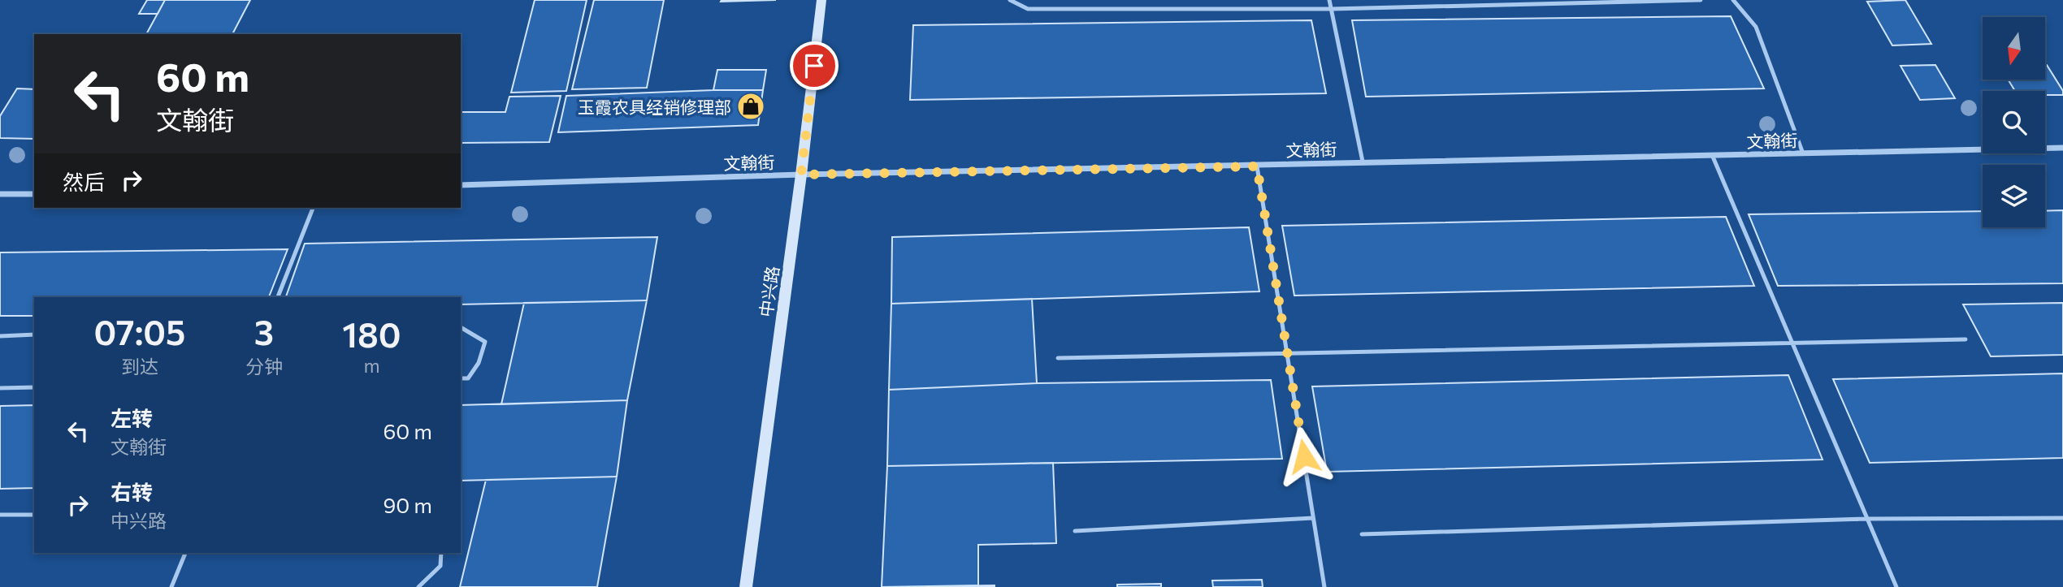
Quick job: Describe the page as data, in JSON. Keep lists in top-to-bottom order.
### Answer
{
  "streets": {
    "main road": ["中兴路"],
    "street": ["文翰街"]
  },
  "crossings": [
    ["文翰街", "中兴路"]
  ],
  "places": {
    "shop": ["玉霞农具经销修理部"]
  },
  "north": "bottom",
  "page": {
    "turn": ["60 m", "文翰街"],
    "then": "然后",
    "eta": [
      "07:05",
      "到达",
      "3",
      "分钟",
      "180",
      "m"
    ],
    "list": [
      {
        "name": "左转",
        "note": "文翰街",
        "value": "60 m"
      },
      {
        "name": "右转",
        "note": "中兴路",
        "value": "90 m"
      }
    ]
  }
}
